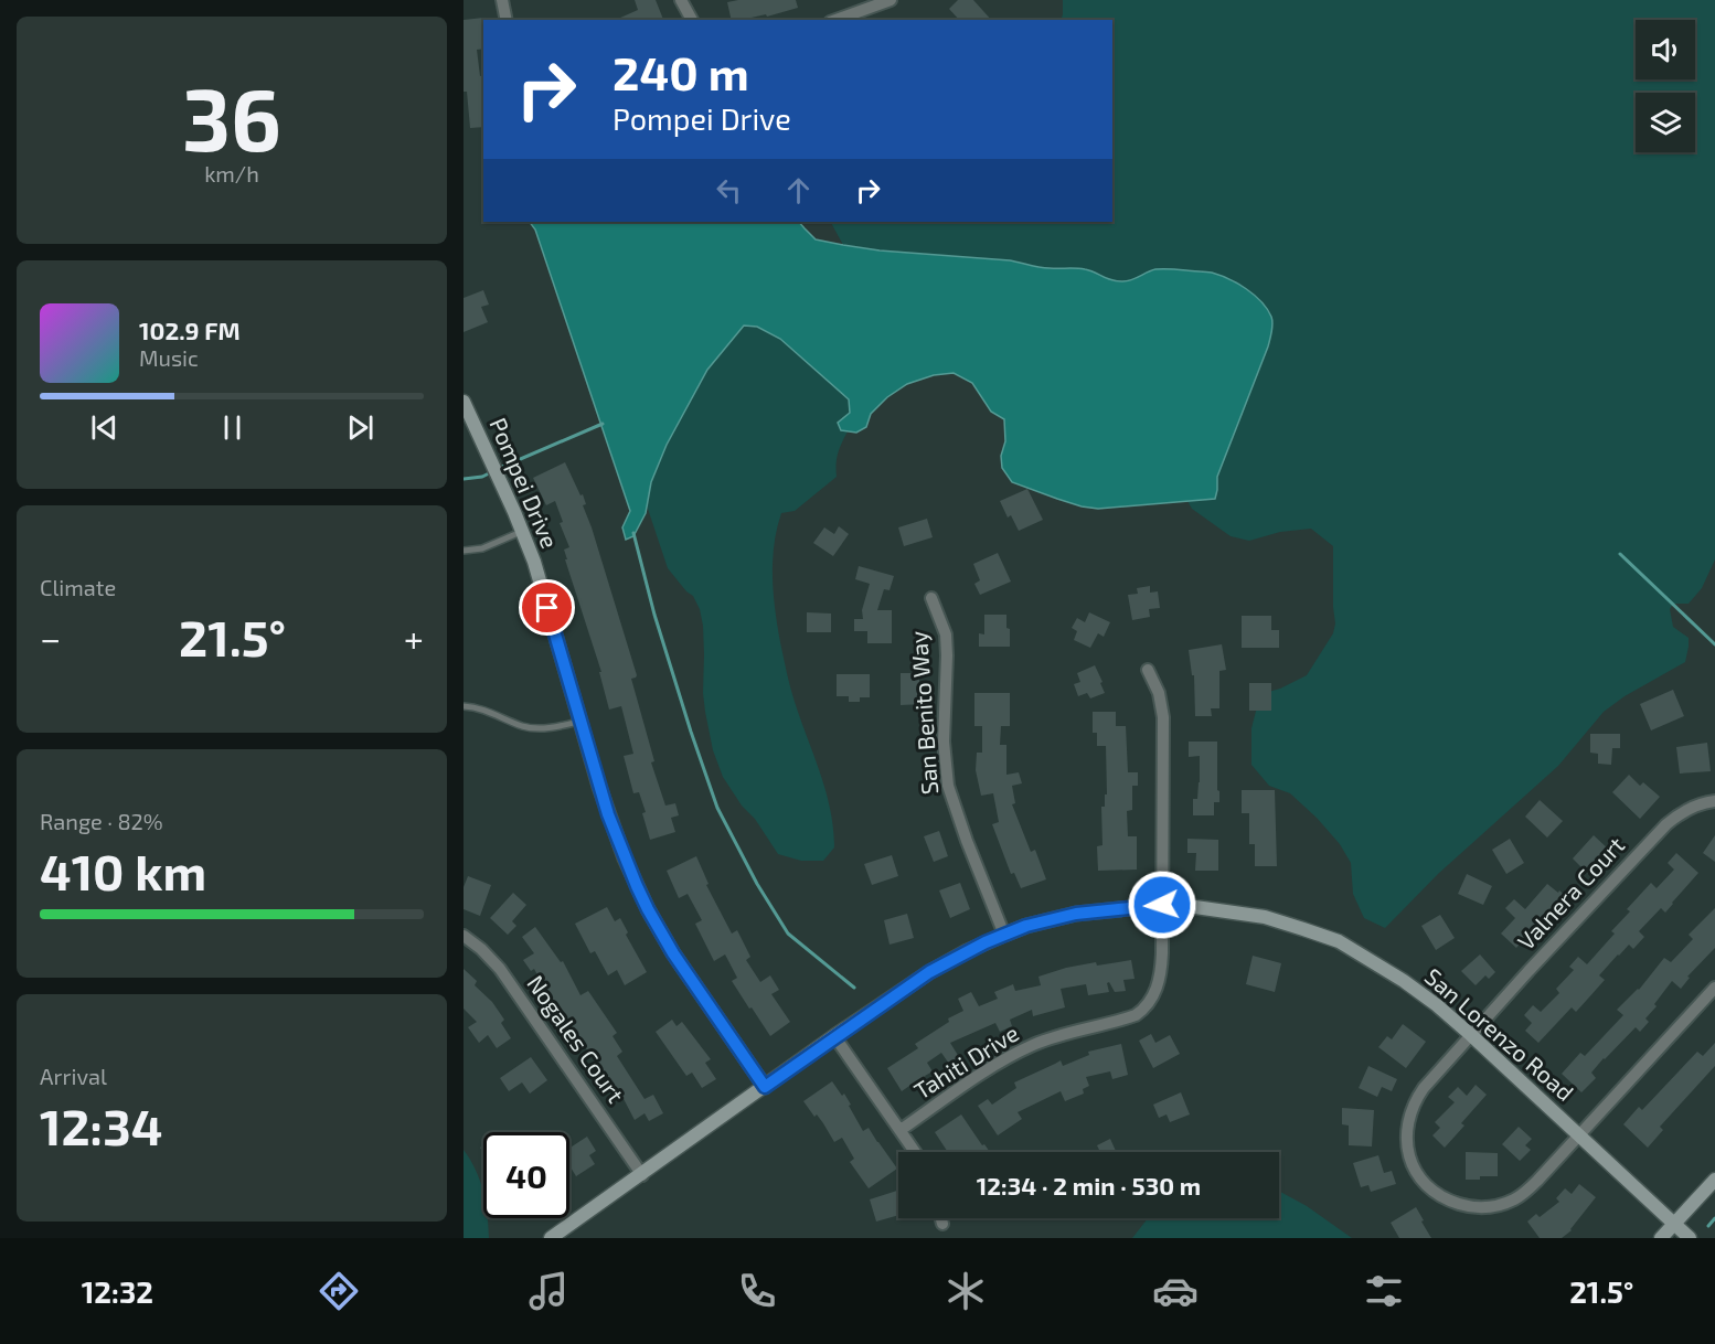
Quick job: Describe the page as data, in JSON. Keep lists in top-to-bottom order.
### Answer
{
  "streets": {
    "street": [
      "Pompei Drive",
      "San Benito Way",
      "Valnera Court",
      "San Lorenzo Road",
      "Nogales Court",
      "Tahiti Drive"
    ]
  },
  "crossings": [
    ["Pompei Drive", "San Lorenzo Road"],
    ["San Benito Way", "San Lorenzo Road"],
    ["Valnera Court", "San Lorenzo Road"],
    ["San Lorenzo Road", "Nogales Court"],
    ["San Lorenzo Road", "Tahiti Drive"]
  ],
  "page": {
    "tile": [
      ["36", "km/h"],
      "Climate",
      ["Range · 82%", "410 km"],
      ["Arrival", "12:34"]
    ],
    "turn": ["240 m", "Pompei Drive"],
    "song": ["102.9 FM", "Music"],
    "heat": ["−", "21.5°", "+"],
    "limit": "40",
    "trip": "12:34 · 2 min · 530 m",
    "tabs": ["12:32", "21.5°"]
  }
}
